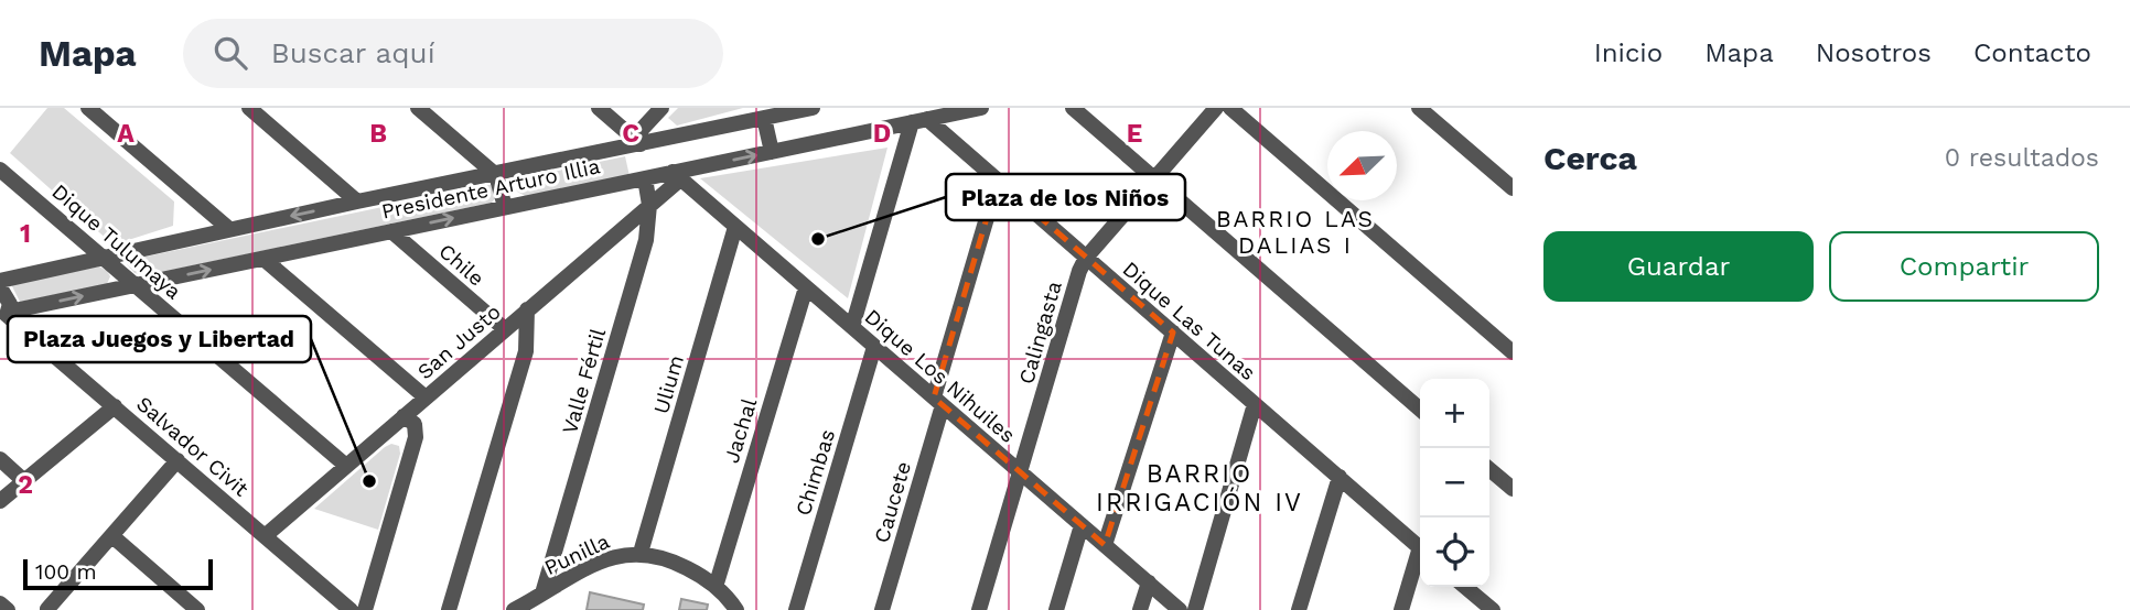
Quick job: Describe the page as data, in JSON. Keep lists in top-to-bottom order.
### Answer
{
  "streets": {
    "street": [
      "Presidente Arturo Illia",
      "Dique Tulumaya",
      "Chile",
      "Dique Las Tunas",
      "Calingasta",
      "San Justo",
      "Dique Los Nihuiles",
      "Valle Fértil",
      "Ulium",
      "Jachal",
      "Salvador Civit",
      "Chimbas",
      "Caucete",
      "Punilla"
    ]
  },
  "crossings": [
    ["Presidente Arturo Illia", "Dique Tulumaya"],
    ["Presidente Arturo Illia", "Chile"],
    ["Presidente Arturo Illia", "Dique Las Tunas"],
    ["Presidente Arturo Illia", "San Justo"],
    ["Presidente Arturo Illia", "Dique Los Nihuiles"],
    ["Presidente Arturo Illia", "Valle Fértil"],
    ["Presidente Arturo Illia", "Salvador Civit"],
    ["Dique Tulumaya", "San Justo"],
    ["Chile", "San Justo"],
    ["Dique Las Tunas", "Calingasta"],
    ["Dique Las Tunas", "Caucete"],
    ["Calingasta", "Dique Los Nihuiles"],
    ["San Justo", "Dique Los Nihuiles"],
    ["San Justo", "Valle Fértil"],
    ["San Justo", "Salvador Civit"],
    ["Dique Los Nihuiles", "Ulium"],
    ["Dique Los Nihuiles", "Jachal"],
    ["Dique Los Nihuiles", "Chimbas"],
    ["Dique Los Nihuiles", "Caucete"],
    ["Valle Fértil", "Punilla"],
    ["Ulium", "Punilla"],
    ["Jachal", "Punilla"]
  ],
  "districts": ["BARRIO LAS DALIAS I", "BARRIO IRRIGACIÓN IV"],
  "places": ["Plaza de los Niños", "Plaza Juegos y Libertad"],
  "scale_bar": "100 m",
  "north": "bottom left",
  "page": {
    "header": "Mapa",
    "search": "Buscar aquí",
    "nav": [
      "Inicio",
      "Mapa",
      "Nosotros",
      "Contacto"
    ],
    "heading": ["Cerca", "0 resultados"],
    "buttons": ["Guardar", "Compartir"],
    "map_buttons": ["+", "−"],
    "scale": "100 m"
  },
  "grid": {
    "columns": [
      "A",
      "B",
      "C",
      "D",
      "E"
    ],
    "rows": ["1", "2"]
  }
}
